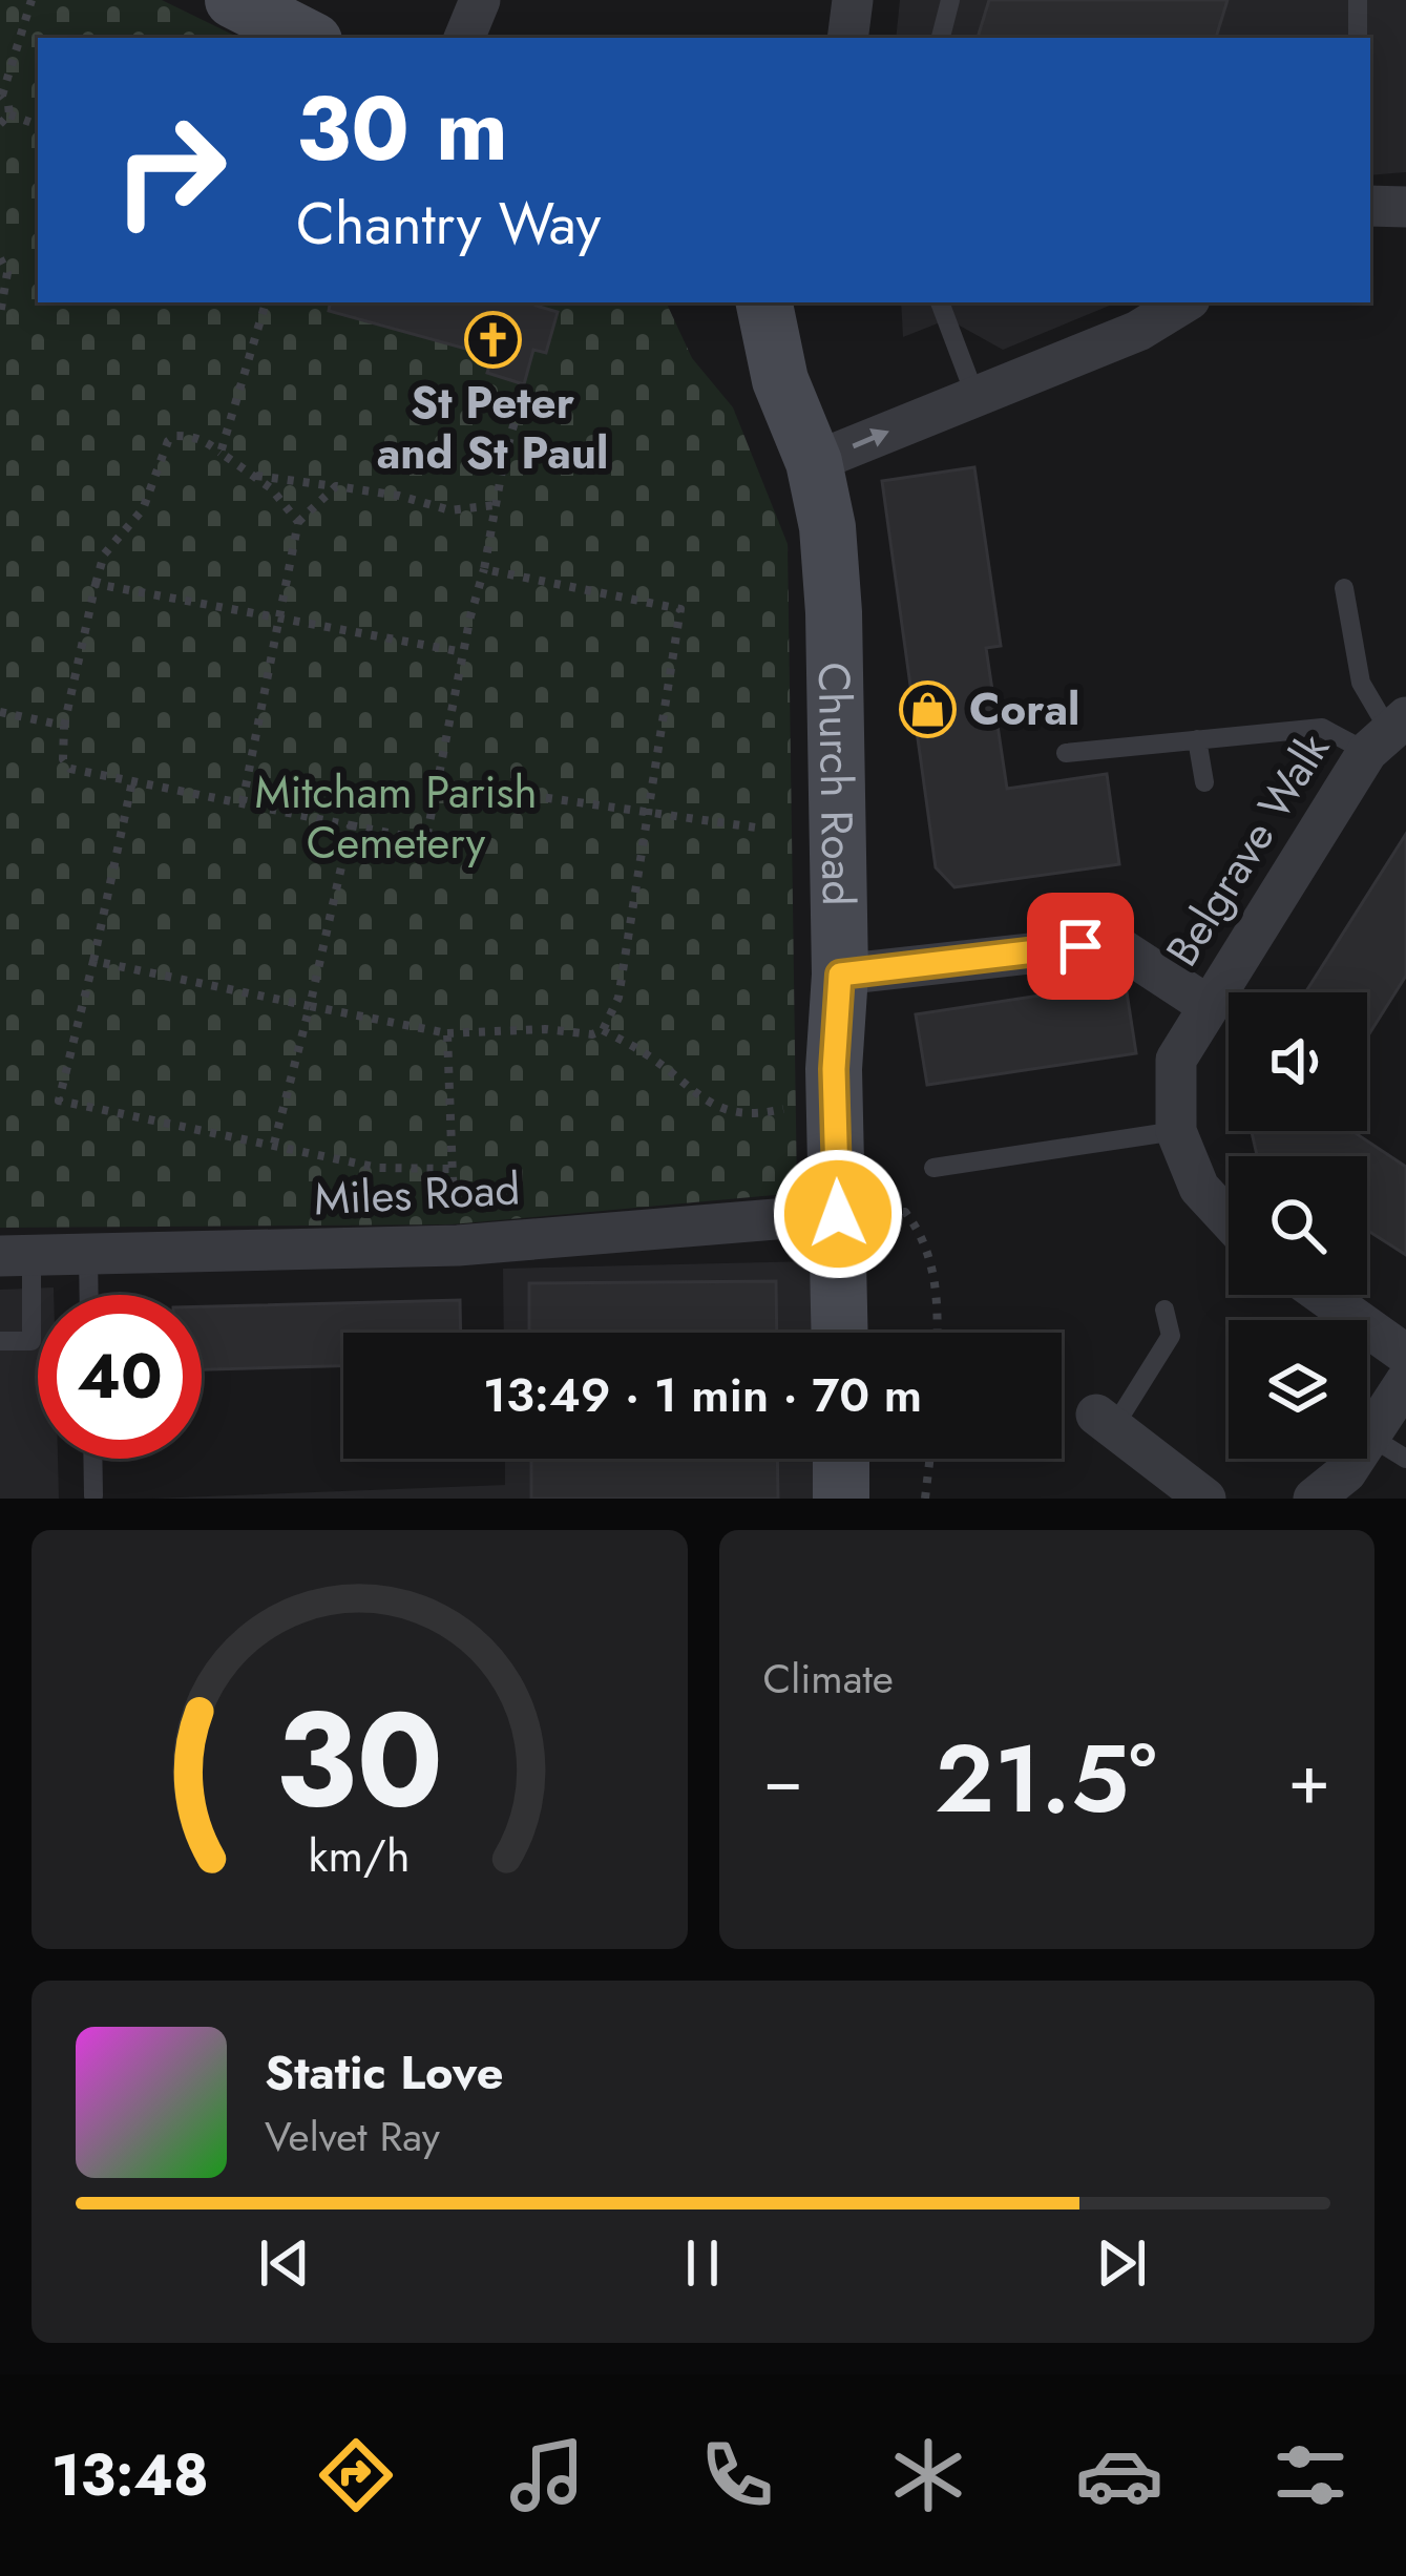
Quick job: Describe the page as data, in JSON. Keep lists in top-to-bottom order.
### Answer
{
  "streets": {
    "street": ["Church Road", "Belgrave Walk", "Miles Road"]
  },
  "crossings": [
    ["Church Road", "Miles Road"]
  ],
  "parks": ["Mitcham Parish Cemetery"],
  "places": {
    "church": ["St Peter and St Paul"],
    "shop": ["Coral"]
  },
  "page": {
    "turn": ["30 m", "Chantry Way"],
    "limit": "40",
    "trip": "13:49 · 1 min · 70 m",
    "tile": "Climate",
    "heat": ["−", "21.5°", "+"],
    "song": ["Static Love", "Velvet Ray"],
    "tabs": "13:48",
    "gauge": ["30", "km/h"]
  }
}
